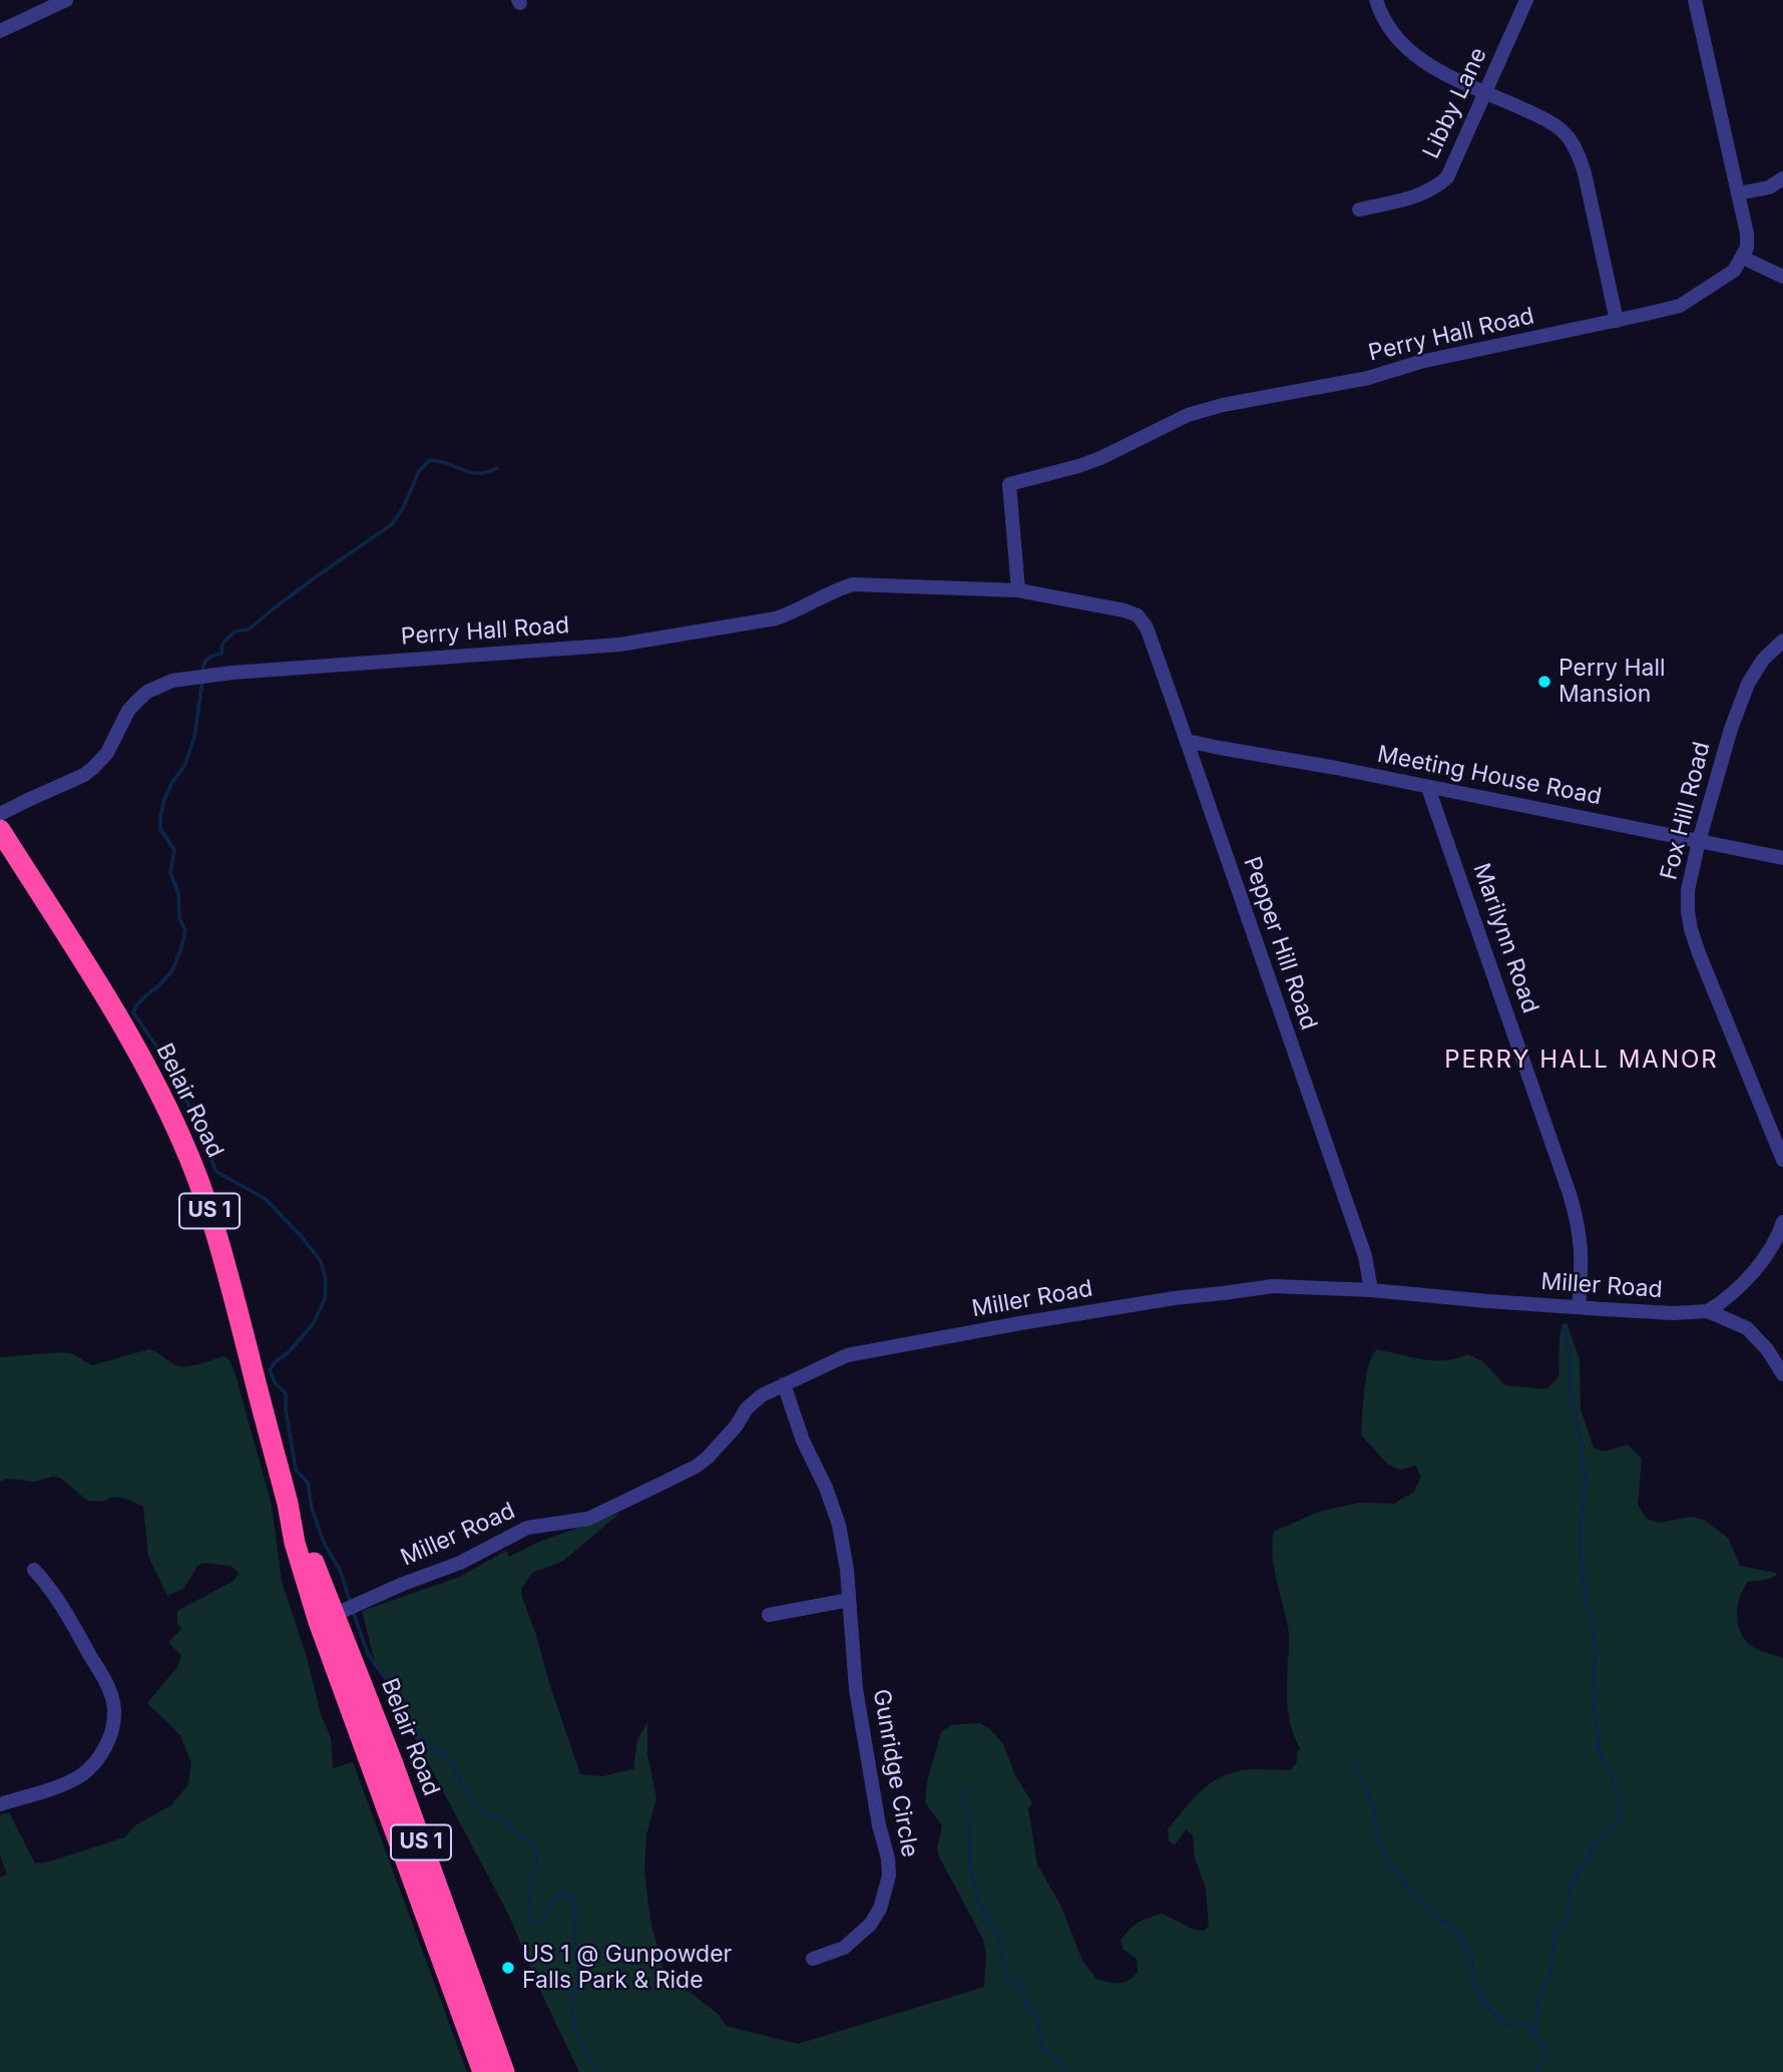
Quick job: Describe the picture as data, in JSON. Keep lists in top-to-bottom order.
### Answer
{
  "streets": {
    "highway": ["Belair Road", "US 1"],
    "street": [
      "Libby Lane",
      "Perry Hall Road",
      "Meeting House Road",
      "Fox Hill Road",
      "Marilynn Road",
      "Pepper Hill Road",
      "Miller Road",
      "Gunridge Circle"
    ]
  },
  "crossings": [
    ["Perry Hall Road", "Pepper Hill Road"],
    ["Meeting House Road", "Fox Hill Road"],
    ["Meeting House Road", "Marilynn Road"],
    ["Meeting House Road", "Pepper Hill Road"],
    ["Marilynn Road", "Miller Road"],
    ["Pepper Hill Road", "Miller Road"],
    ["Belair Road", "Miller Road"],
    ["Miller Road", "Gunridge Circle"]
  ],
  "districts": ["PERRY HALL MANOR"],
  "places": ["Perry Hall Mansion", "US 1 @ Gunpowder Falls Park & Ride"]
}
